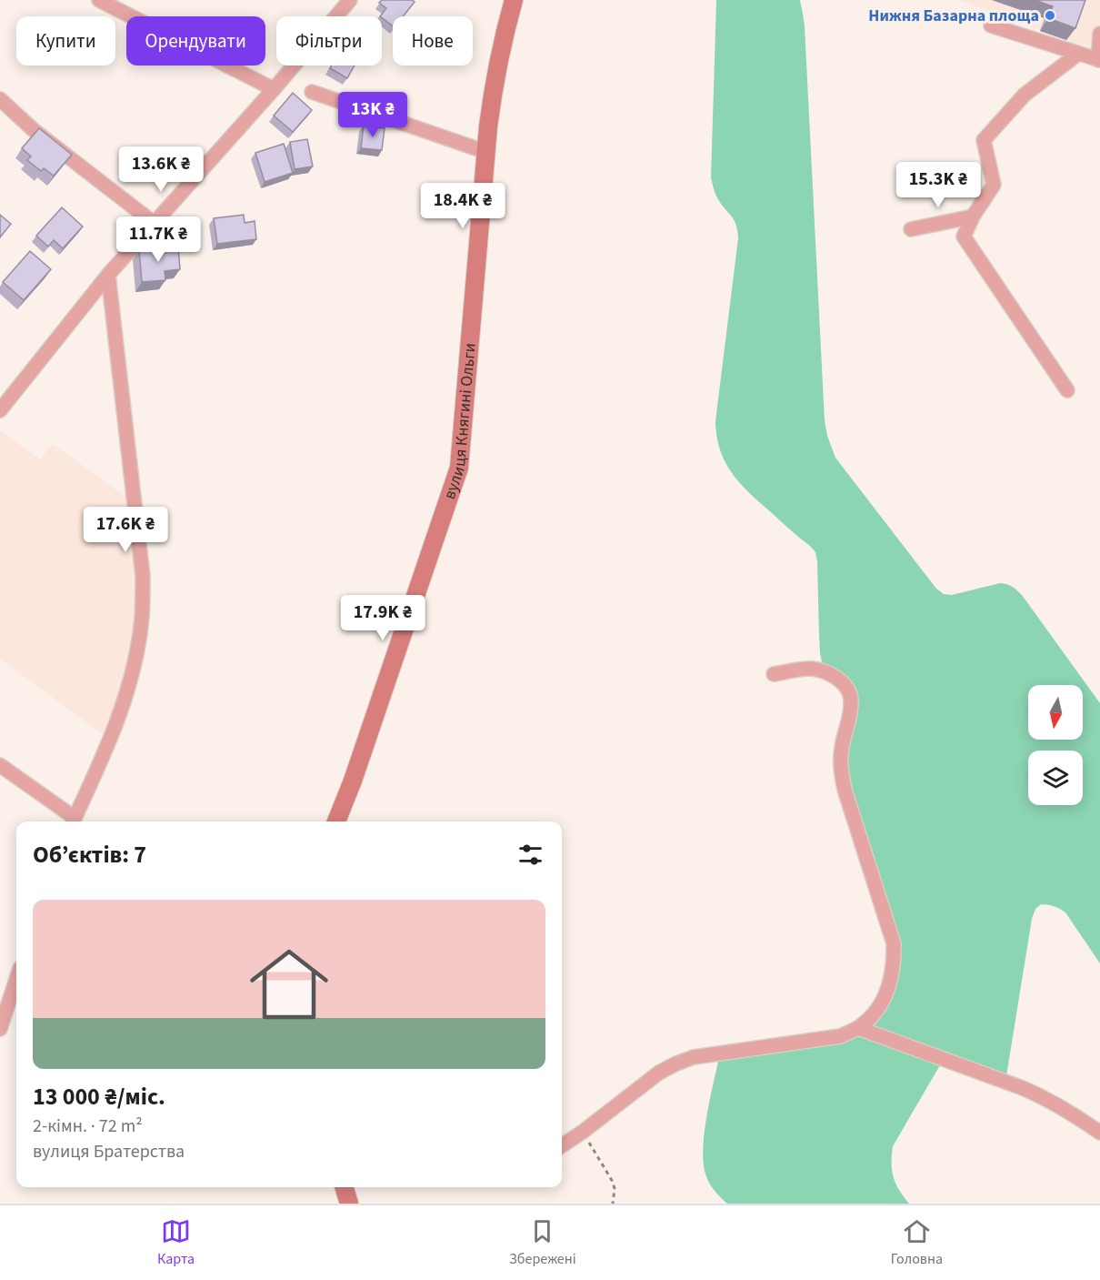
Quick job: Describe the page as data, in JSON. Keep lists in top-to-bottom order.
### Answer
{
  "streets": {
    "street": ["вулиця Княгині Ольги"]
  },
  "places": ["Нижня Базарна площа"],
  "north": "bottom",
  "page": {
    "chip": [
      "Купити",
      "Орендувати",
      "Фільтри",
      "Нове"
    ],
    "price": [
      "13K ₴",
      "13.6K ₴",
      "15.3K ₴",
      "18.4K ₴",
      "11.7K ₴",
      "17.6K ₴",
      "17.9K ₴"
    ],
    "heading": "Об’єктів: 7",
    "list": [
      {
        "name": "13 000 ₴/міс.",
        "note": "2-кімн. · 72 m² · вулиця Братерства"
      }
    ],
    "tabs": ["Карта", "Збережені", "Головна"]
  }
}
